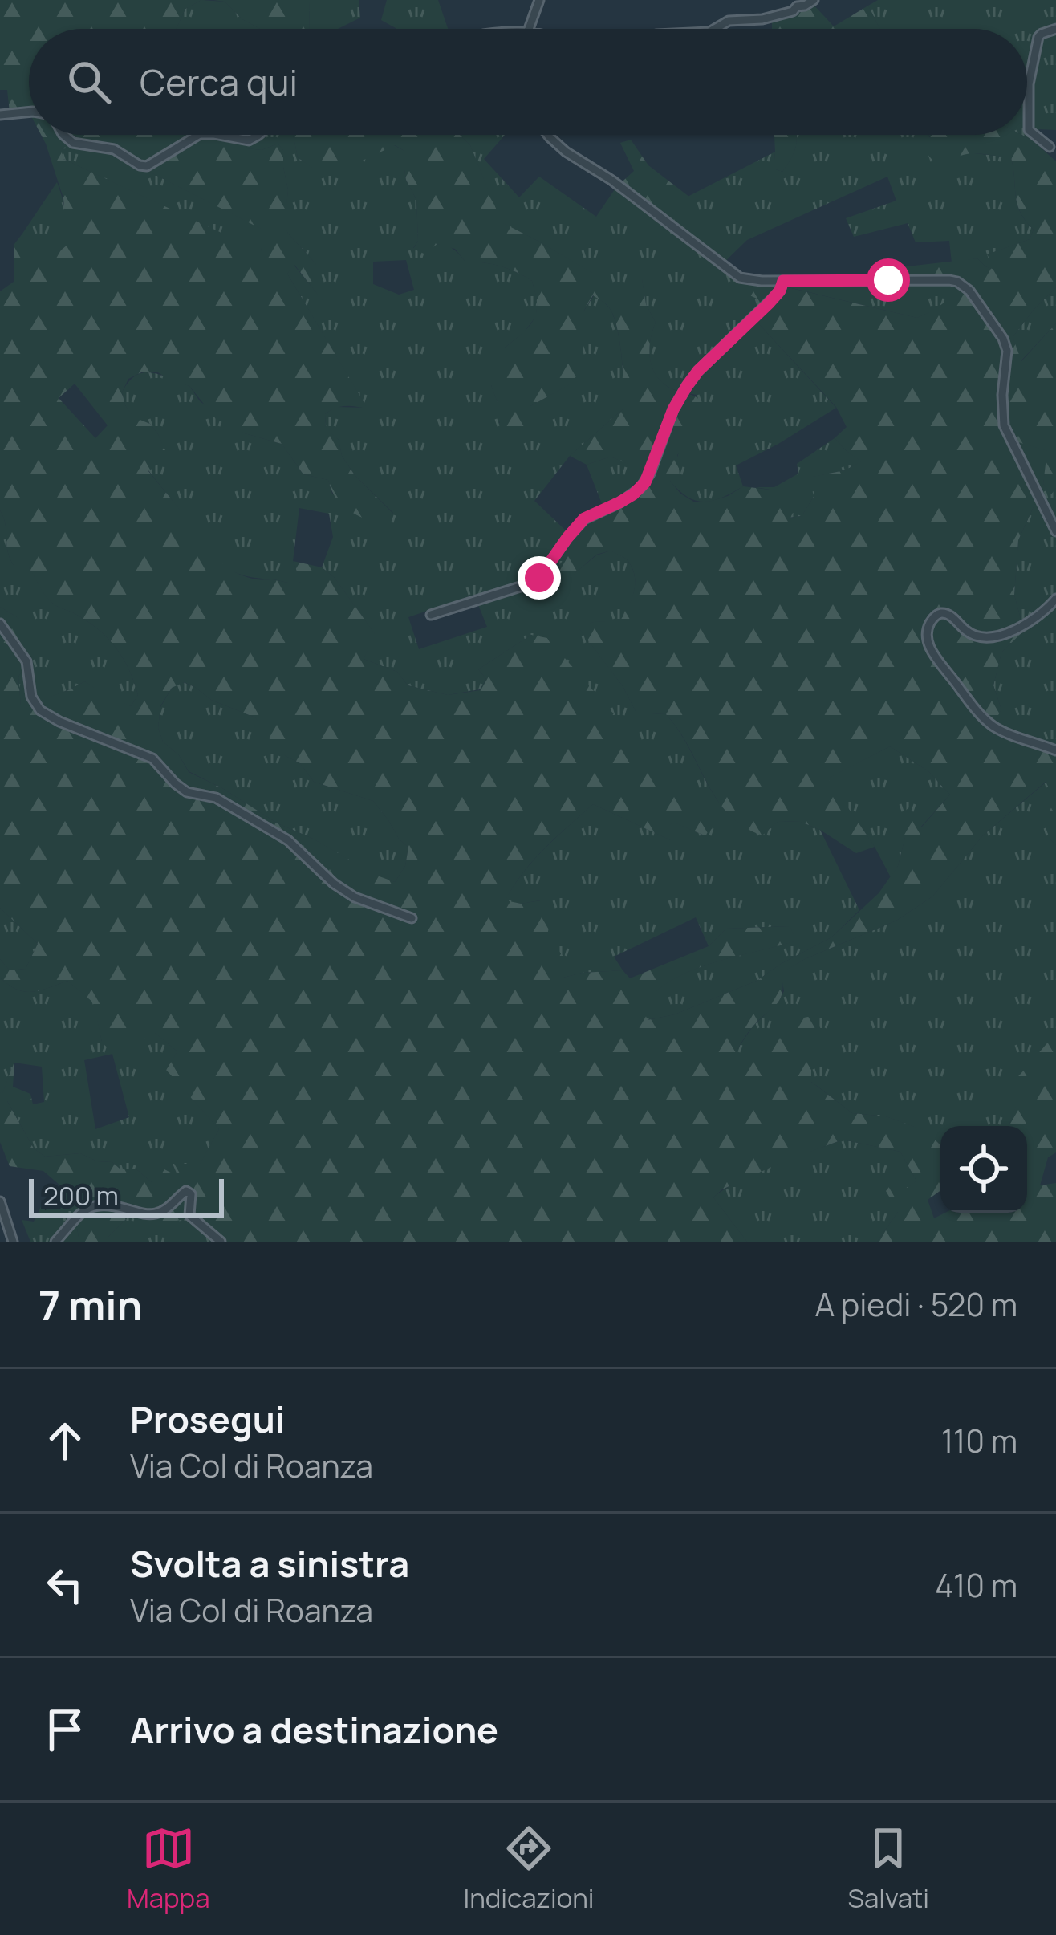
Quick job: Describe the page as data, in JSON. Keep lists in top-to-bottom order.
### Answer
{
  "scale_bar": "200 m",
  "page": {
    "search": "Cerca qui",
    "scale": "200 m",
    "heading": ["7 min", "A piedi · 520 m"],
    "list": [
      ["Prosegui", "Via Col di Roanza", "110 m"],
      ["Svolta a sinistra", "Via Col di Roanza", "410 m"],
      "Arrivo a destinazione"
    ],
    "nav": ["Mappa", "Indicazioni", "Salvati"]
  }
}
